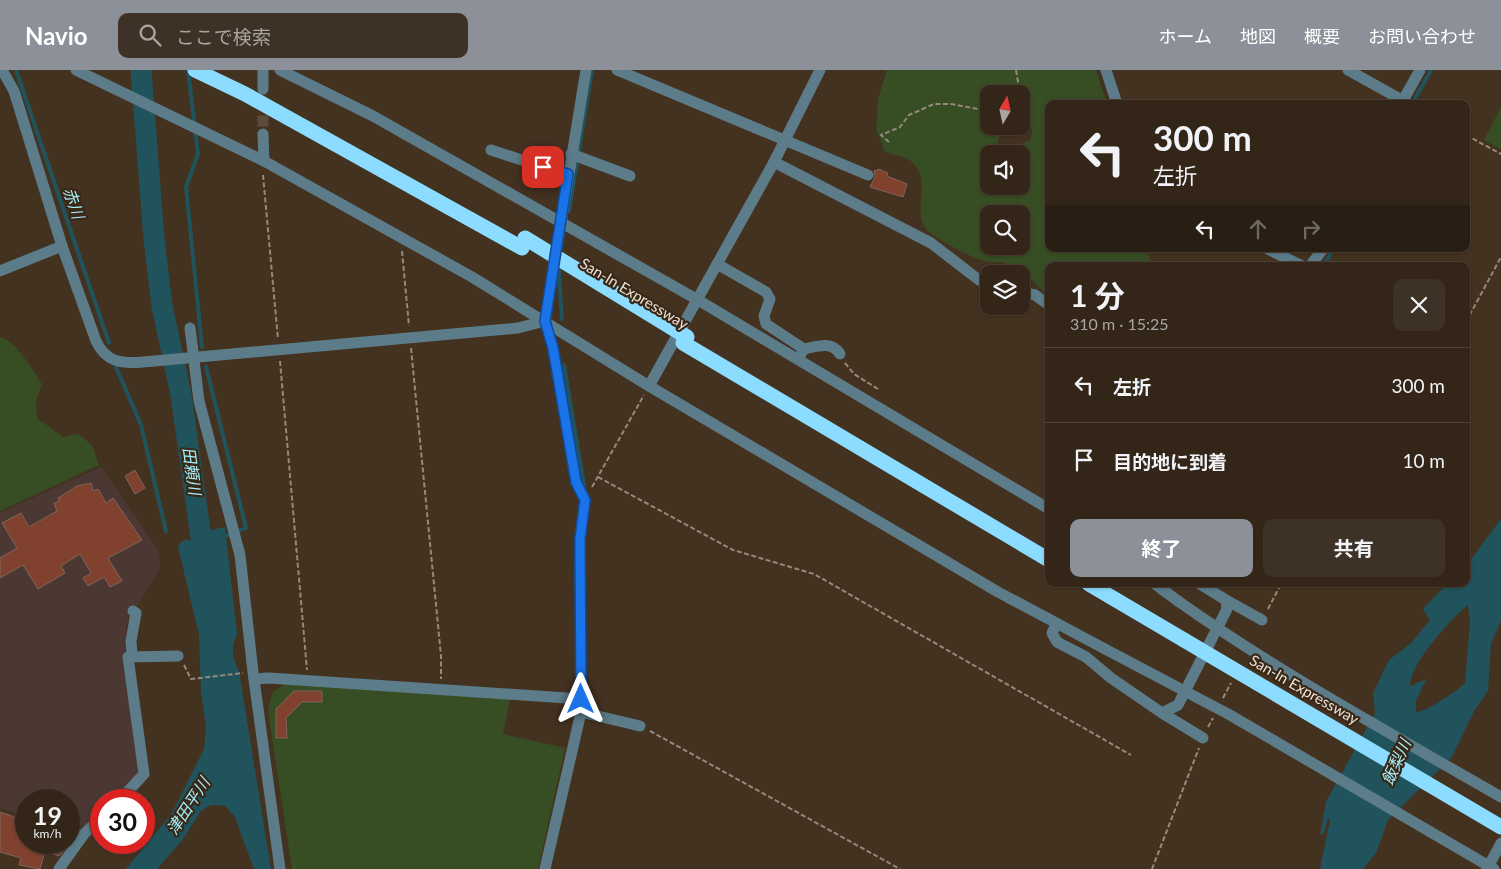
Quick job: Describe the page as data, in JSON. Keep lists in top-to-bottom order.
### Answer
{
  "streets": {
    "highway": ["San-In Expressway"]
  },
  "water": [
    "赤川",
    "田頼川",
    "飯梨川",
    "津田平川"
  ],
  "north": "top",
  "page": {
    "header": "Navio",
    "search": "ここで検索",
    "nav": [
      "ホーム",
      "地図",
      "概要",
      "お問い合わせ"
    ],
    "turn": ["300 m", "左折"],
    "heading": ["1 分", "310 m · 15:25"],
    "list": [
      {
        "name": "左折",
        "value": "300 m"
      },
      {
        "name": "目的地に到着",
        "value": "10 m"
      }
    ],
    "buttons": ["終了", "共有"],
    "speed": "19 km/h",
    "limit": "30"
  }
}
